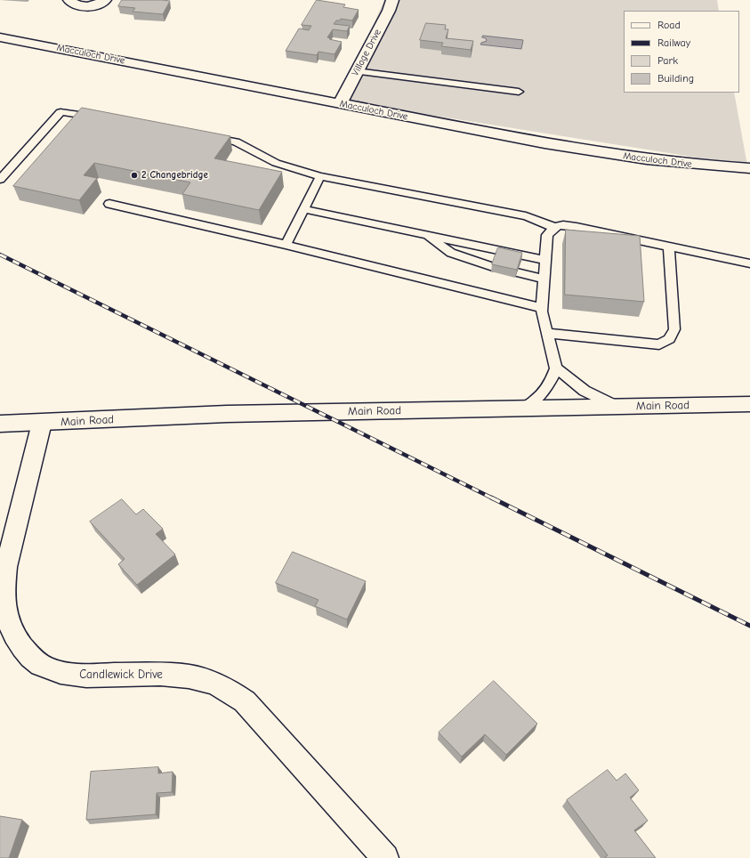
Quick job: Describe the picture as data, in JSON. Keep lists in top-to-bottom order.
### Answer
{
  "streets": {
    "street": [
      "Village Drive",
      "Macculoch Drive",
      "Main Road",
      "Candlewick Drive"
    ]
  },
  "crossings": [
    ["Village Drive", "Macculoch Drive"],
    ["Main Road", "Candlewick Drive"]
  ],
  "places": ["2 Changebridge"],
  "legend": [
    "Road",
    "Railway",
    "Park",
    "Building"
  ]
}
